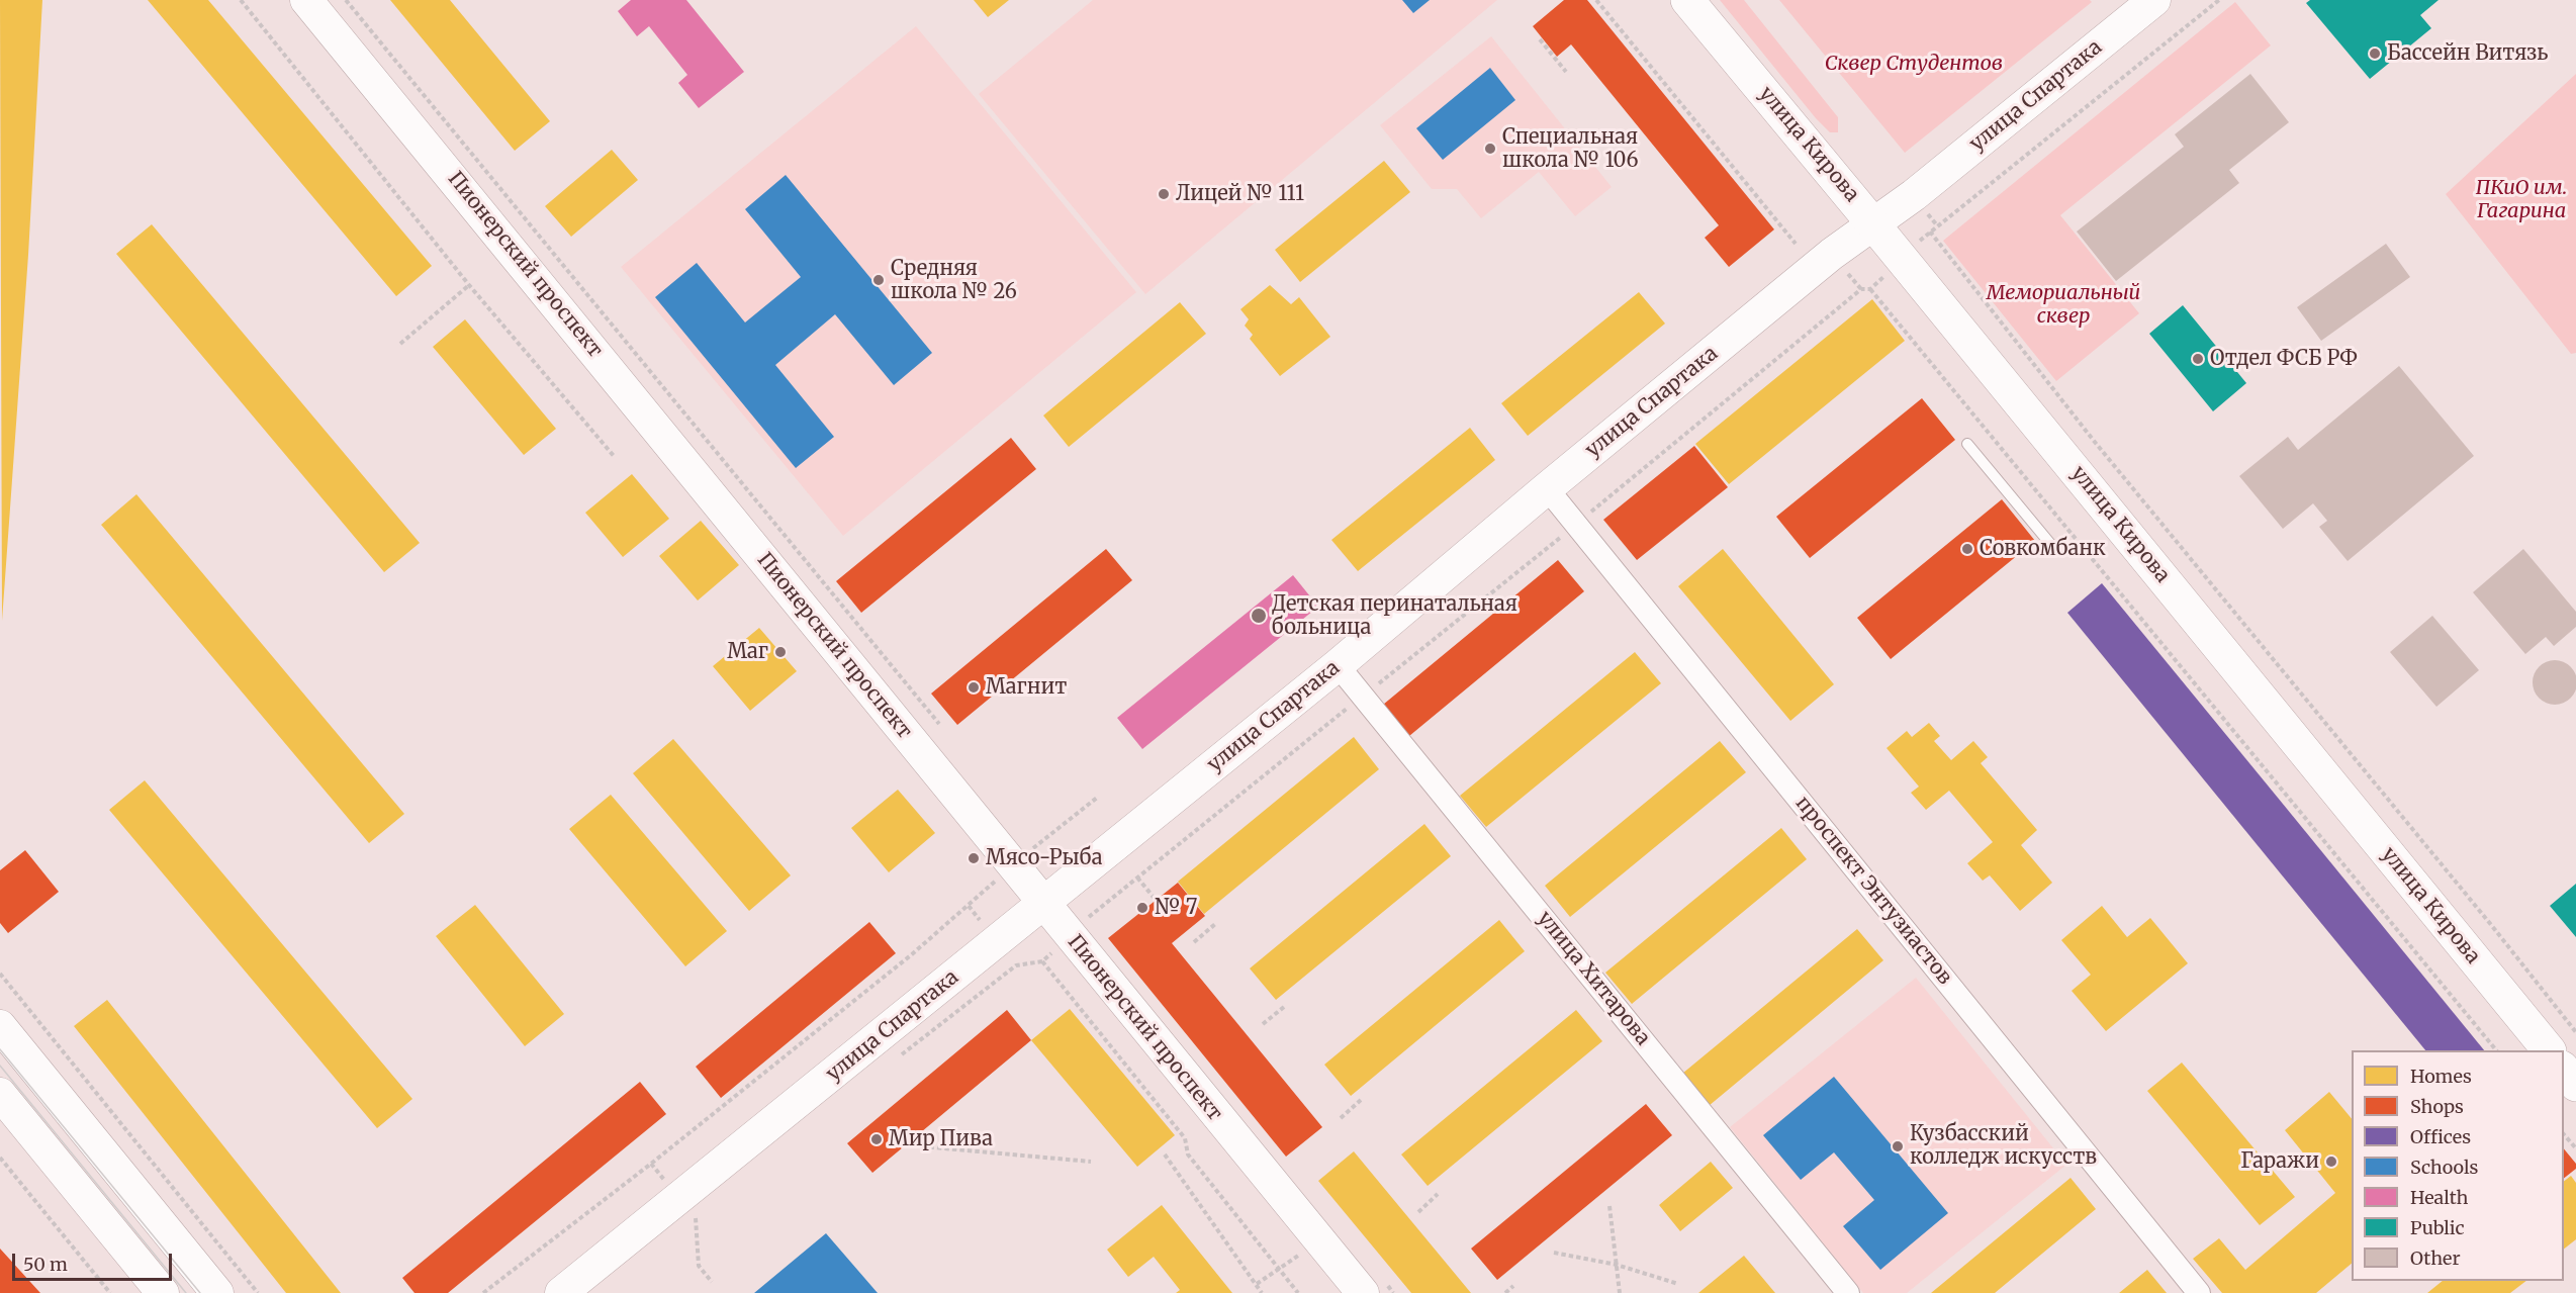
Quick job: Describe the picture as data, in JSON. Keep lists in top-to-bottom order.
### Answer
{
  "streets": {
    "main road": ["улица Кирова"],
    "street": [
      "улица Спартака",
      "Пионерский проспект",
      "проспект Энтузиастов",
      "улица Хитарова"
    ]
  },
  "crossings": [
    ["улица Спартака", "улица Кирова"],
    ["улица Спартака", "Пионерский проспект"],
    ["улица Спартака", "проспект Энтузиастов"],
    ["улица Спартака", "улица Хитарова"]
  ],
  "parks": ["Сквер Студентов", "ПКиО им. Гагарина", "Мемориальный сквер"],
  "places": [
    "Бассейн Витязь",
    "Специальная школа № 106",
    "Лицей № 111",
    "Средняя школа № 26",
    "Отдел ФСБ РФ",
    "Совкомбанк",
    "Детская перинатальная больница",
    "Маг",
    "Магнит",
    "Мясо-Рыба",
    "№ 7",
    "Мир Пива",
    "Кузбасский колледж искусств",
    "Гаражи"
  ],
  "legend": [
    "Homes",
    "Shops",
    "Offices",
    "Schools",
    "Health",
    "Public",
    "Other"
  ],
  "scale_bar": "50 m"
}
